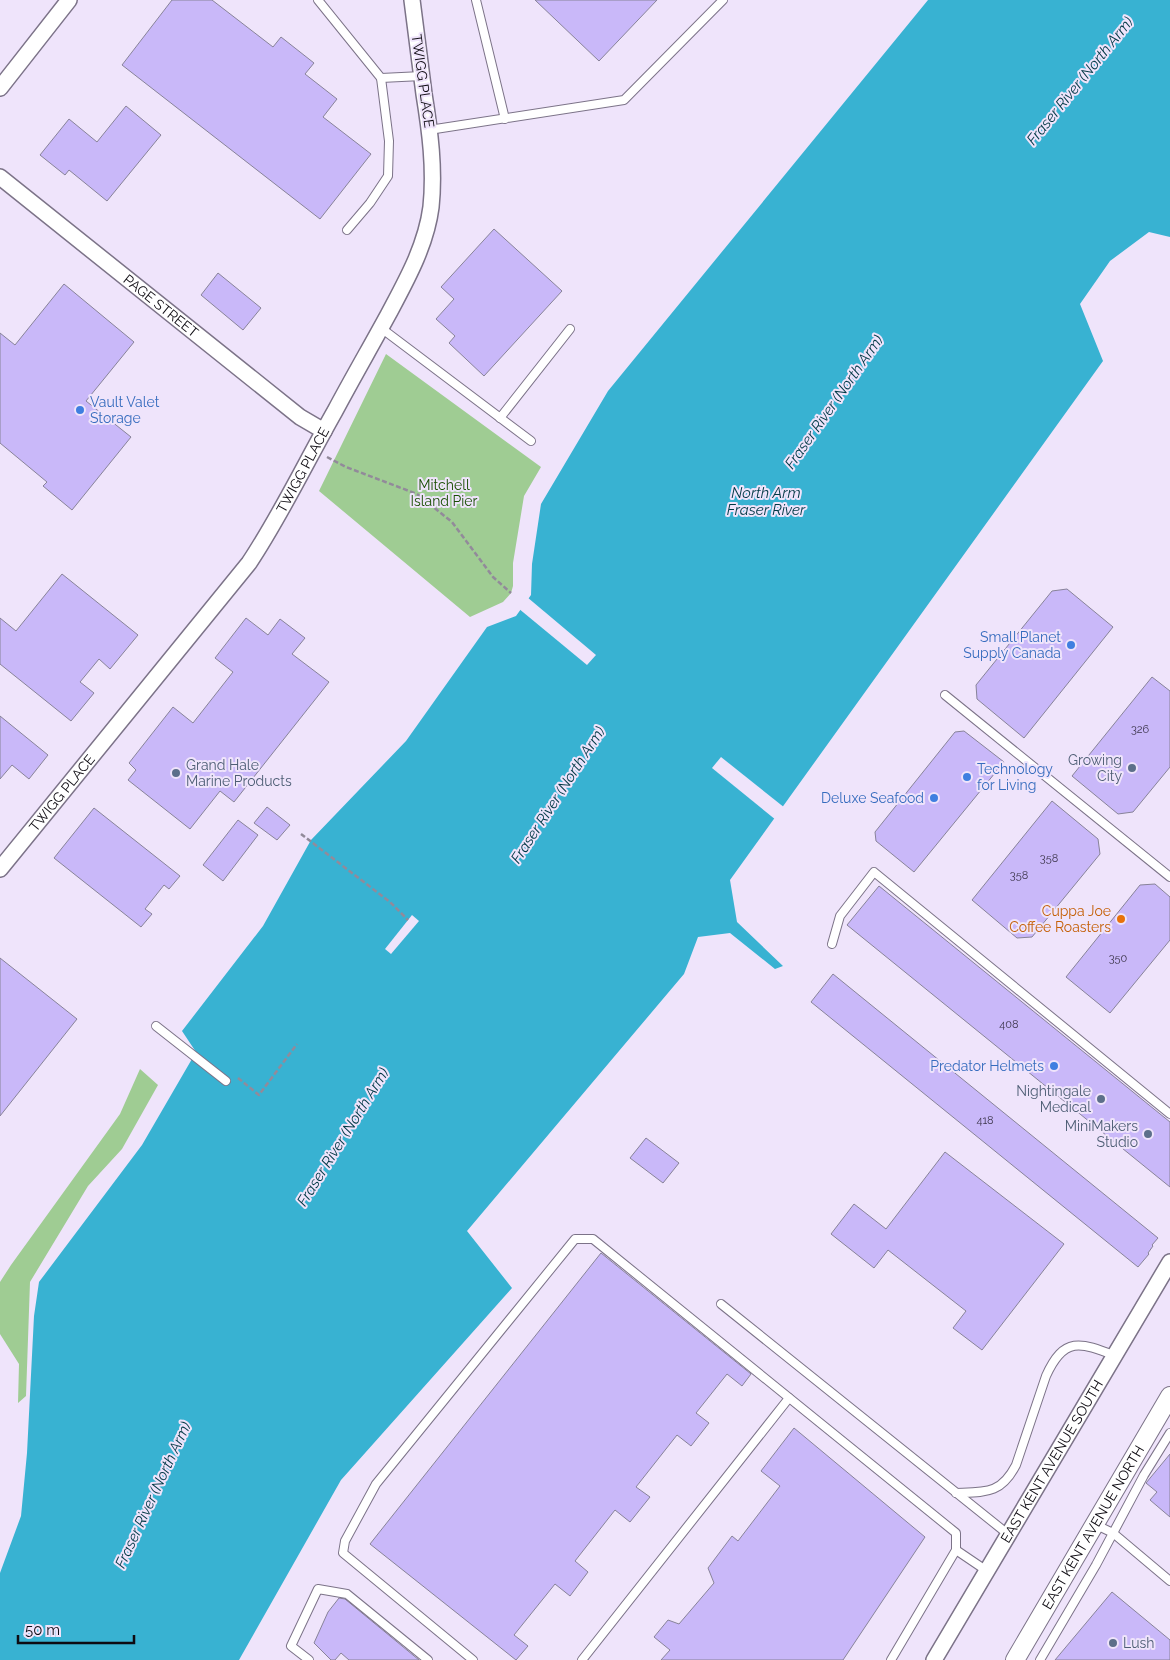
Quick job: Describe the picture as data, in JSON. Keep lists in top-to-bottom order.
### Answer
{
  "streets": {
    "street": [
      "TWIGG PLACE",
      "PAGE STREET",
      "EAST KENT AVENUE SOUTH",
      "EAST KENT AVENUE NORTH"
    ]
  },
  "crossings": [
    ["TWIGG PLACE", "PAGE STREET"]
  ],
  "water": ["Fraser River (North Arm)", "North Arm Fraser River"],
  "parks": ["Mitchell Island Pier"],
  "places": [
    "Vault Valet Storage",
    "Small Planet Supply Canada",
    "Growing City",
    "Grand Hale Marine Products",
    "Technology for Living",
    "Deluxe Seafood",
    "Cuppa Joe Coffee Roasters",
    "Predator Helmets",
    "Nightingale Medical",
    "MiniMakers Studio",
    "Lush"
  ],
  "house_numbers": [
    "326",
    "358",
    "358",
    "350",
    "408",
    "418"
  ],
  "scale_bar": "50 m"
}
